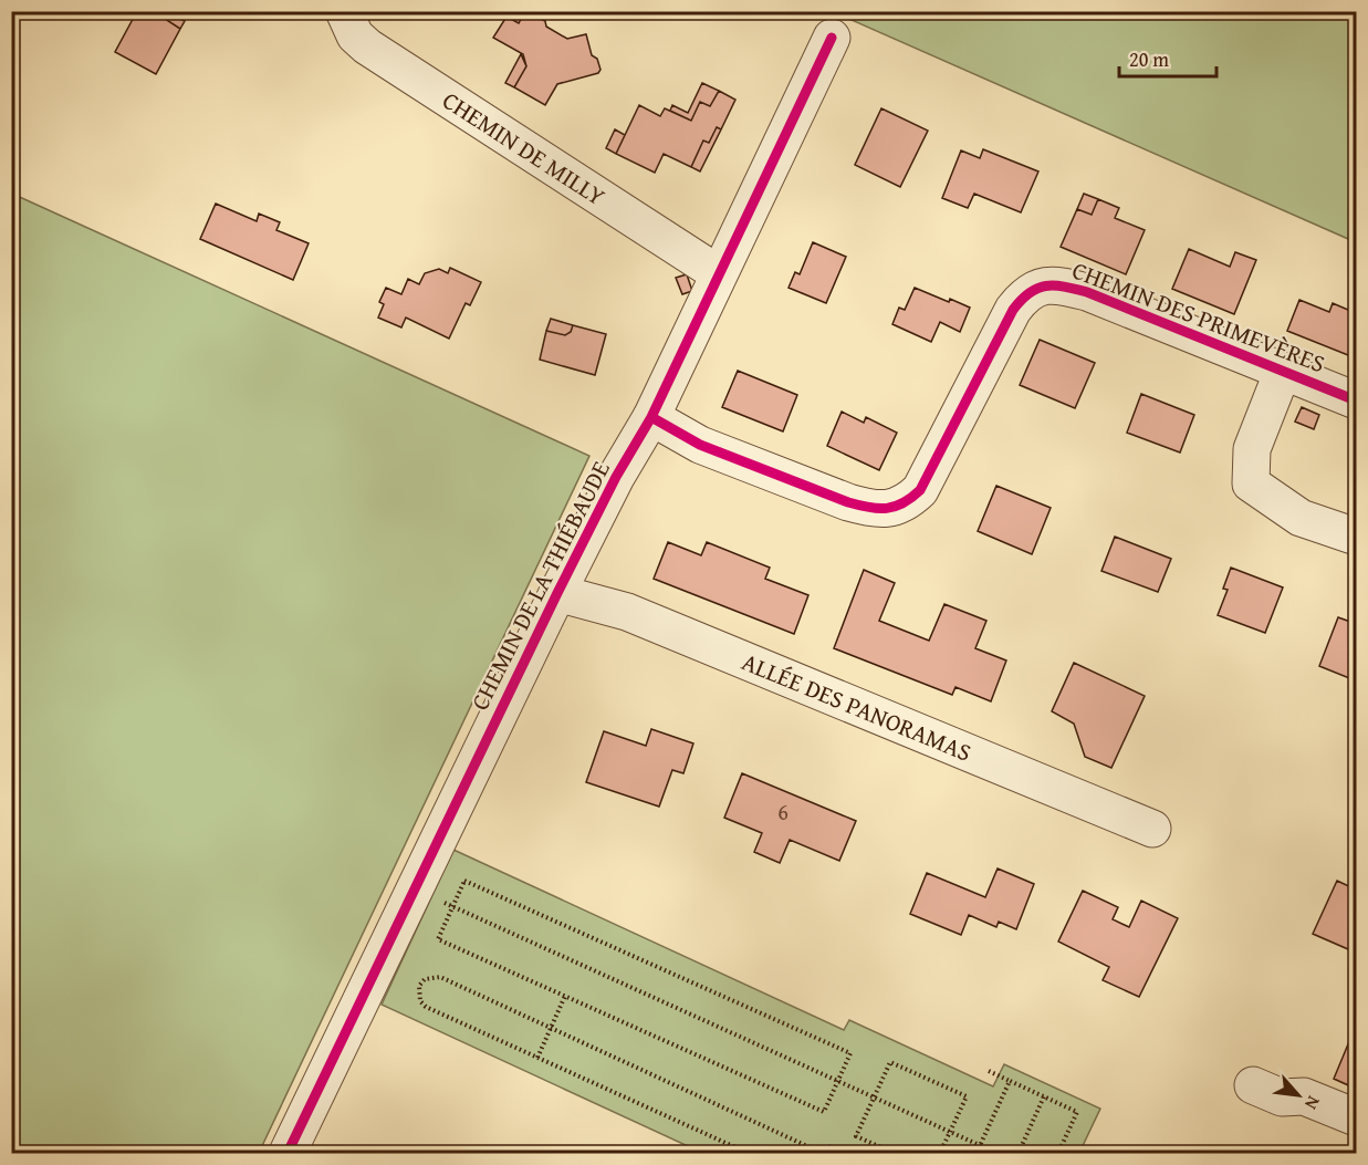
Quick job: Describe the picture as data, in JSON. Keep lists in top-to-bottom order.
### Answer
{
  "streets": {
    "street": [
      "CHEMIN DE MILLY",
      "CHEMIN DES PRIMEVÈRES",
      "CHEMIN DE LA THIÉBAUDE",
      "ALLÉE DES PANORAMAS"
    ]
  },
  "crossings": [
    ["CHEMIN DE MILLY", "CHEMIN DE LA THIÉBAUDE"],
    ["CHEMIN DES PRIMEVÈRES", "CHEMIN DE LA THIÉBAUDE"],
    ["CHEMIN DE LA THIÉBAUDE", "ALLÉE DES PANORAMAS"]
  ],
  "house_numbers": ["6"],
  "scale_bar": "20 m",
  "north": "bottom right"
}
